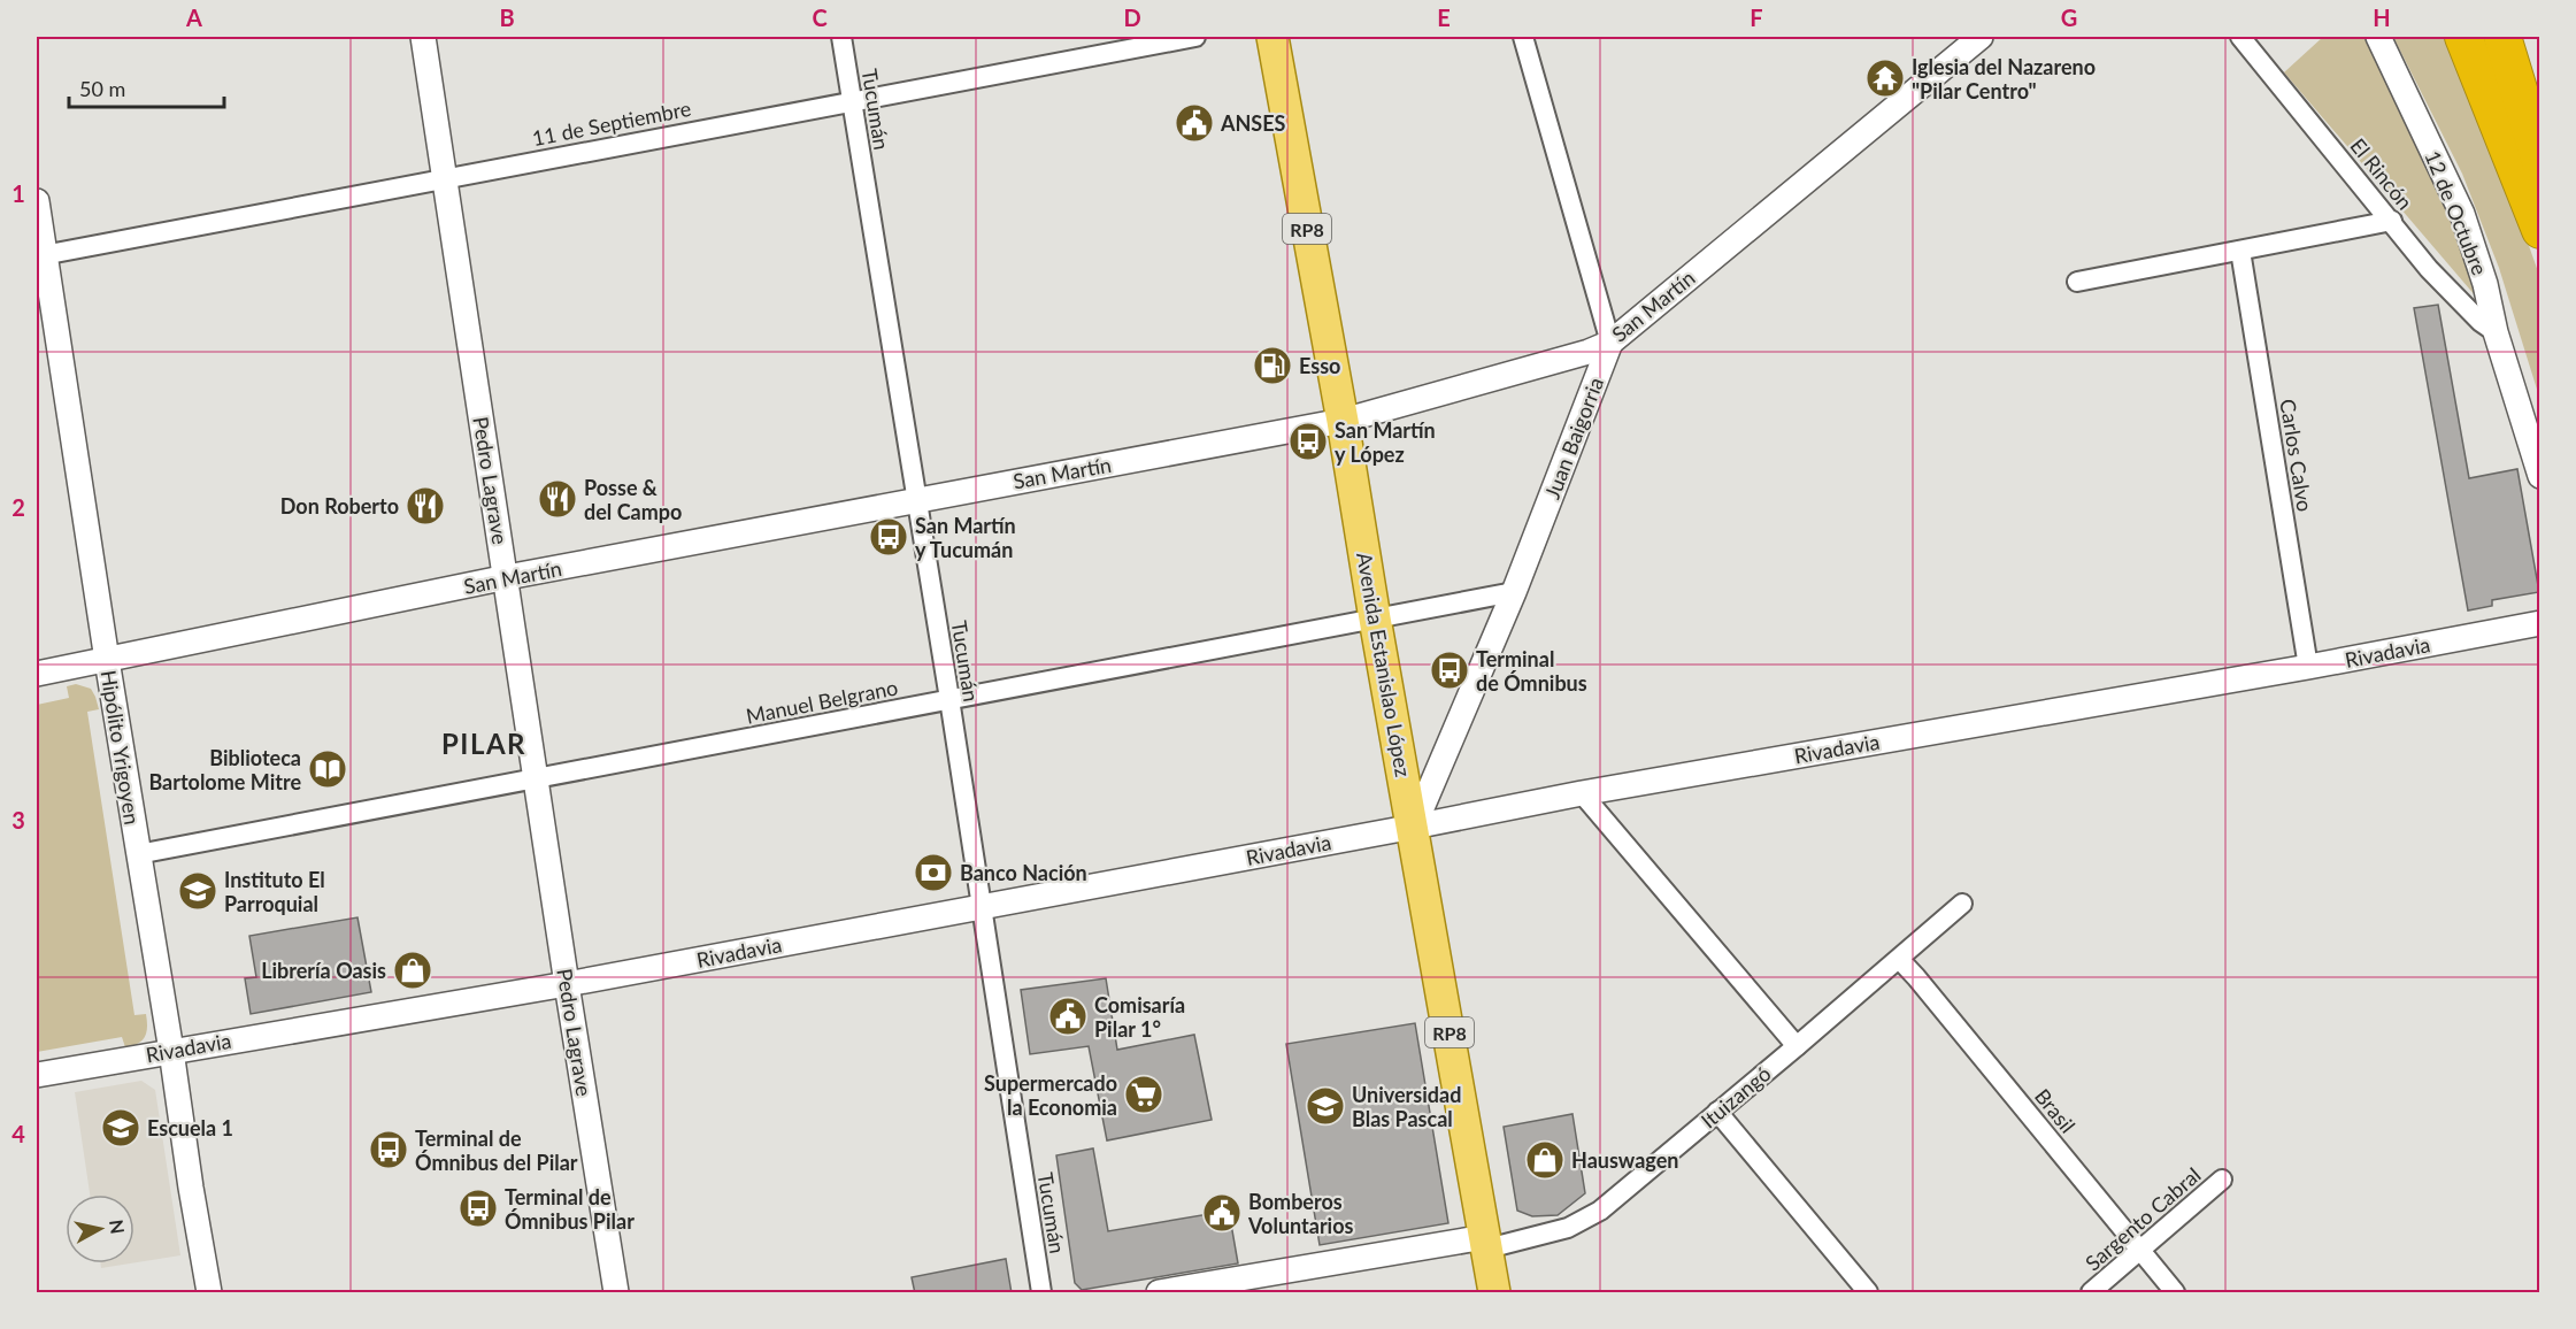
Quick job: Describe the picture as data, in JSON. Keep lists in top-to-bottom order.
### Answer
{
  "streets": {
    "main road": ["RP8", "Avenida Estanislao López"],
    "street": [
      "Tucumán",
      "11 de Septiembre",
      "El Rincón",
      "12 de Octubre",
      "San Martín",
      "Juan Baigorria",
      "Carlos Calvo",
      "Pedro Lagrave",
      "Rivadavia",
      "Manuel Belgrano",
      "Hipólito Yrigoyen",
      "Ituizangó",
      "Brasil",
      "Sargento Cabral"
    ]
  },
  "crossings": [
    ["Tucumán", "11 de Septiembre"],
    ["Tucumán", "San Martín"],
    ["Tucumán", "Rivadavia"],
    ["Tucumán", "Manuel Belgrano"],
    ["11 de Septiembre", "Pedro Lagrave"],
    ["11 de Septiembre", "Hipólito Yrigoyen"],
    ["El Rincón", "12 de Octubre"],
    ["San Martín", "Juan Baigorria"],
    ["San Martín", "Pedro Lagrave"],
    ["San Martín", "Avenida Estanislao López"],
    ["San Martín", "Hipólito Yrigoyen"],
    ["Juan Baigorria", "Rivadavia"],
    ["Juan Baigorria", "Avenida Estanislao López"],
    ["Juan Baigorria", "Manuel Belgrano"],
    ["Carlos Calvo", "Rivadavia"],
    ["Pedro Lagrave", "Rivadavia"],
    ["Pedro Lagrave", "Manuel Belgrano"],
    ["Rivadavia", "Avenida Estanislao López"],
    ["Rivadavia", "Hipólito Yrigoyen"],
    ["Avenida Estanislao López", "Manuel Belgrano"],
    ["Avenida Estanislao López", "Ituizangó"],
    ["Manuel Belgrano", "Hipólito Yrigoyen"],
    ["Ituizangó", "Brasil"],
    ["Brasil", "Sargento Cabral"]
  ],
  "districts": ["PILAR"],
  "places": {
    "temple": ["Iglesia del Nazareno \"Pilar Centro\""],
    "public building": ["ANSES", "Comisaría Pilar 1°", "Bomberos Voluntarios"],
    "fuel station": ["Esso"],
    "bus stop": [
      "San Martín y López",
      "San Martín y Tucumán",
      "Terminal de Ómnibus",
      "Terminal de Ómnibus del Pilar",
      "Terminal de Ómnibus Pilar"
    ],
    "restaurant": ["Posse & del Campo", "Don Roberto"],
    "library": ["Biblioteca Bartolome Mitre"],
    "bank": ["Banco Nación"],
    "school or university": ["Instituto El Parroquial", "Universidad Blas Pascal", "Escuela 1"],
    "shop": ["Librería Oasis", "Hauswagen"],
    "supermarket": ["Supermercado la Economia"]
  },
  "scale_bar": "50 m",
  "north": "right",
  "grid": {
    "columns": [
      "A",
      "B",
      "C",
      "D",
      "E",
      "F",
      "G",
      "H"
    ],
    "rows": [
      "1",
      "2",
      "3",
      "4"
    ]
  }
}
